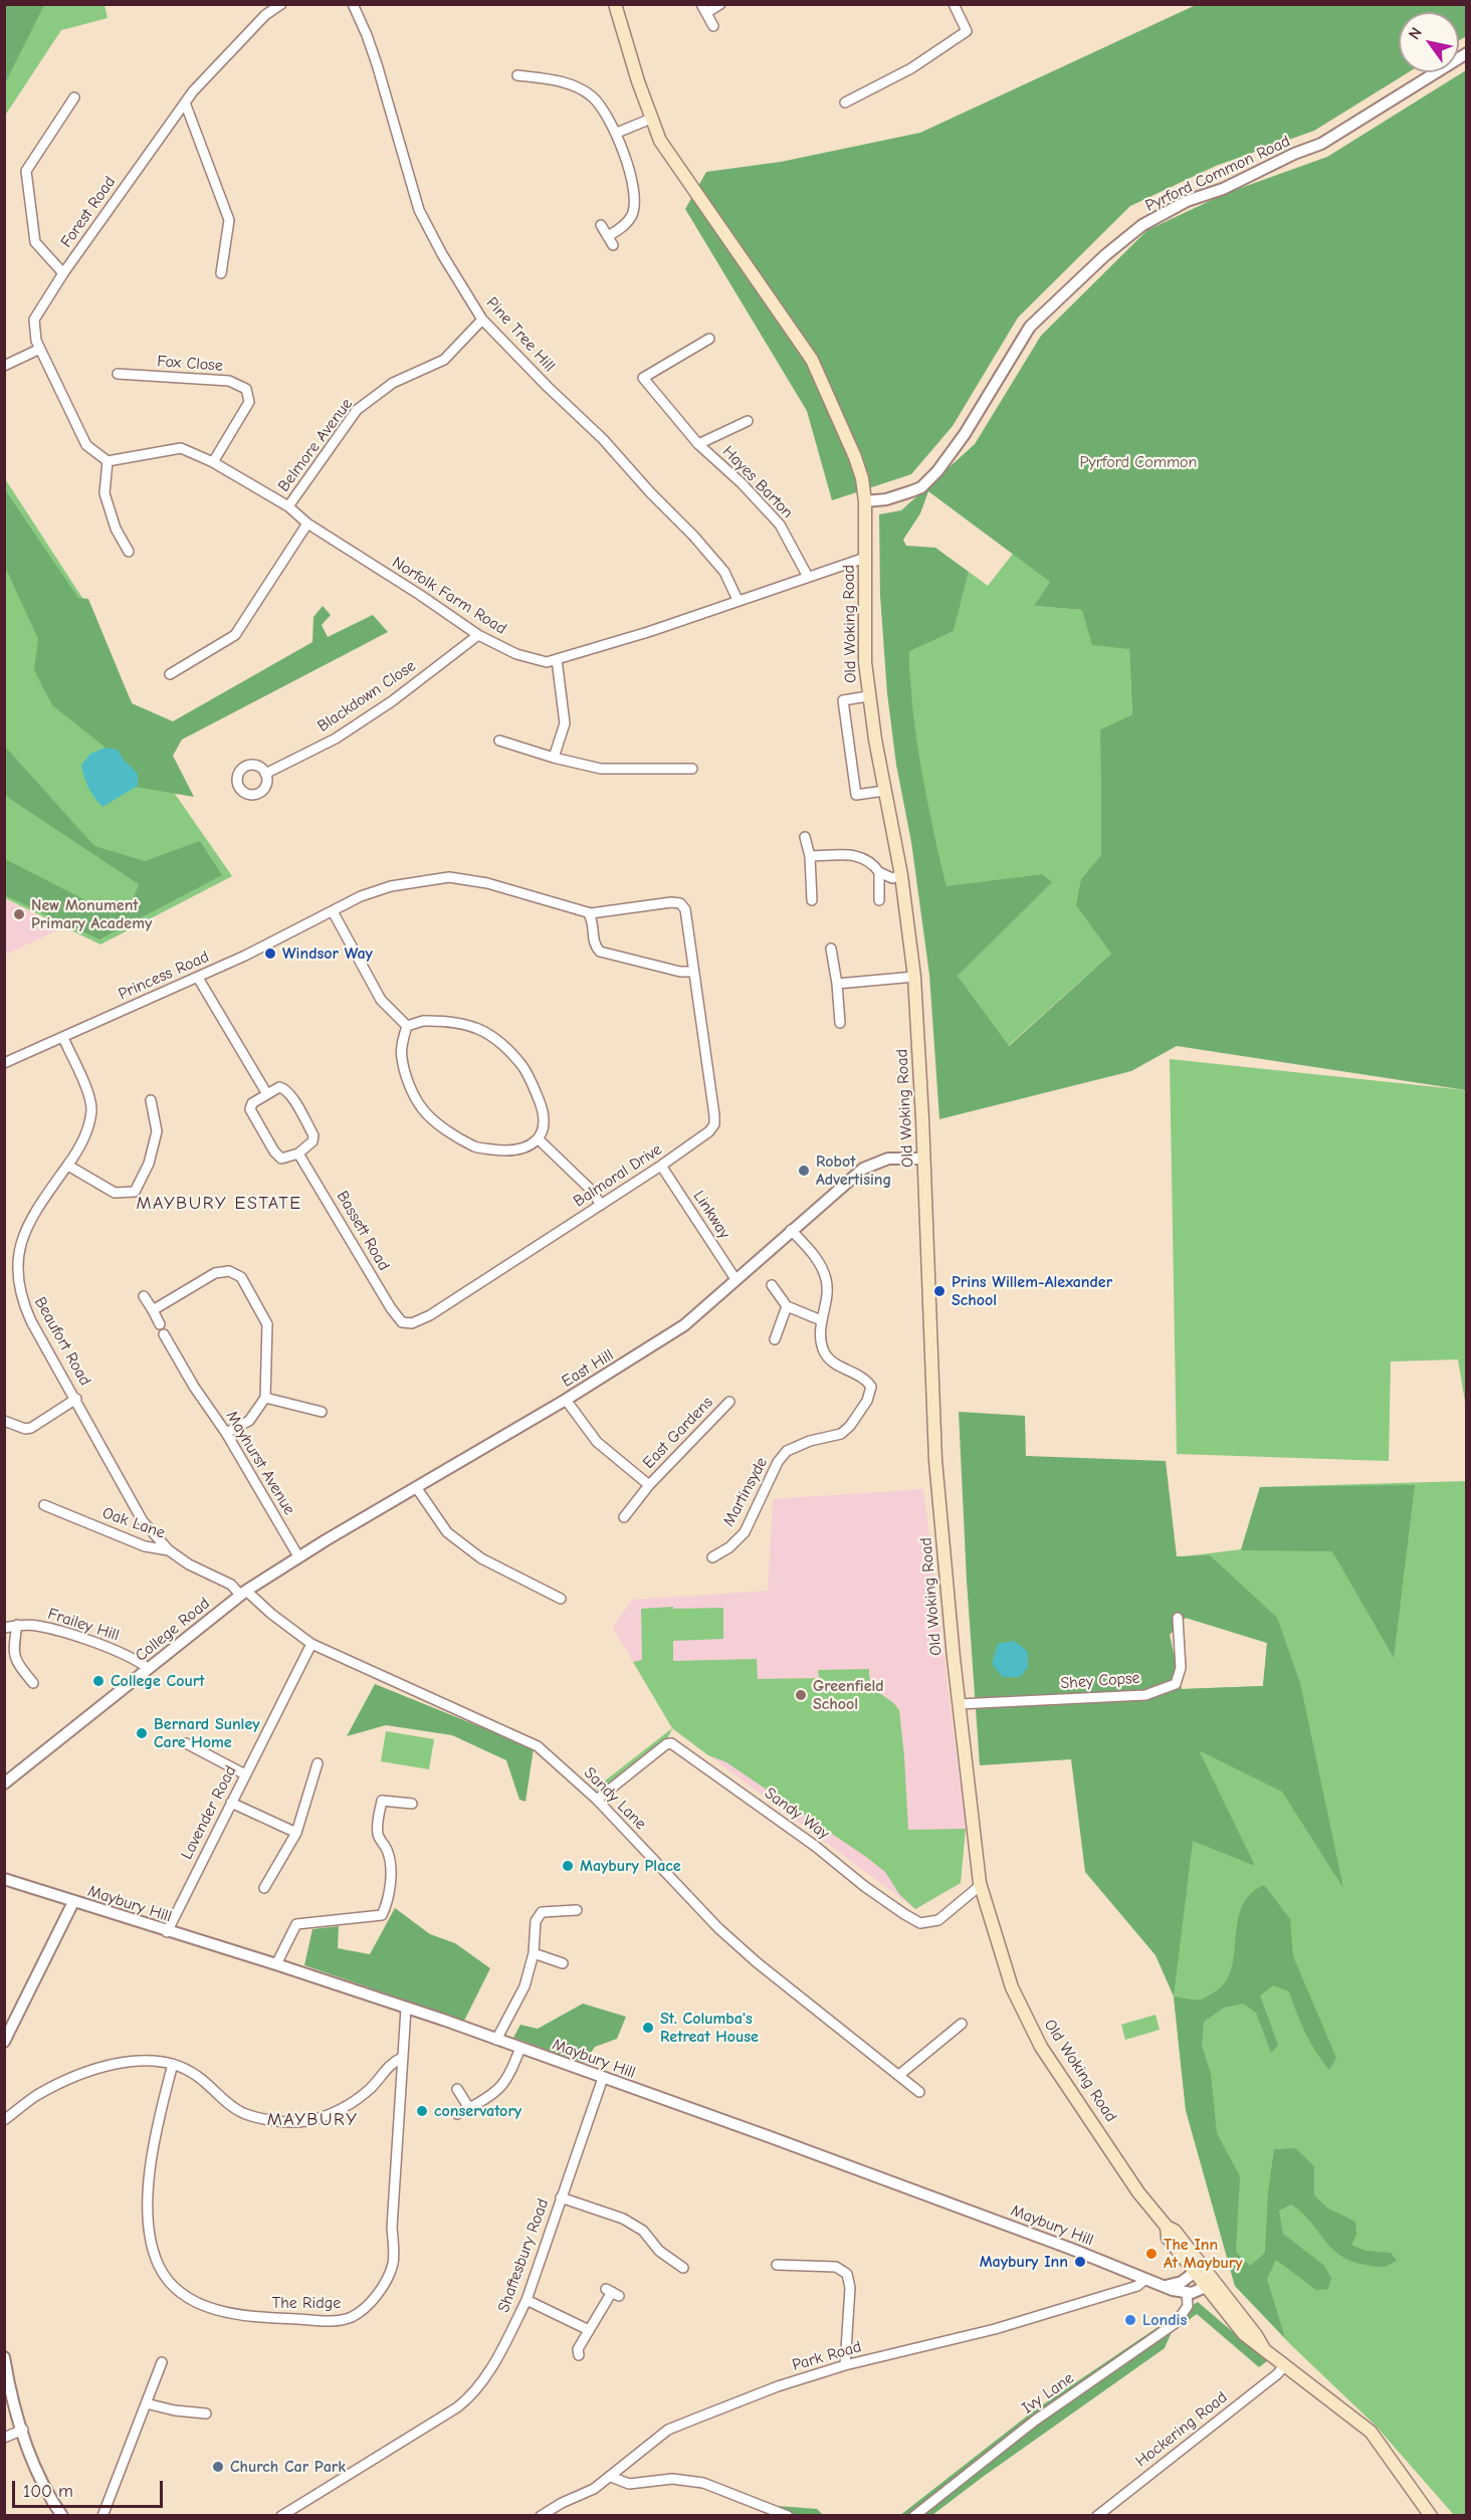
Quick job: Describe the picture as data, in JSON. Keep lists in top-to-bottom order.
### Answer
{
  "streets": {
    "main road": ["Old Woking Road"],
    "street": [
      "Pyrford Common Road",
      "Forest Road",
      "Pine Tree Hill",
      "Fox Close",
      "Belmore Avenue",
      "Hayes Barton",
      "Norfolk Farm Road",
      "Blackdown Close",
      "Princess Road",
      "Balmoral Drive",
      "Linkway",
      "Bassett Road",
      "Beaufort Road",
      "East Hill",
      "East Gardens",
      "Mayhurst Avenue",
      "Martinsyde",
      "Oak Lane",
      "Frailey Hill",
      "College Road",
      "Shey Copse",
      "Sandy Lane",
      "Lavender Road",
      "Sandy Way",
      "Maybury Hill",
      "Shaftesbury Road",
      "The Ridge",
      "Park Road",
      "Ivy Lane",
      "Hockering Road"
    ]
  },
  "crossings": [
    ["Pyrford Common Road", "Old Woking Road"],
    ["Forest Road", "Norfolk Farm Road"],
    ["Pine Tree Hill", "Belmore Avenue"],
    ["Pine Tree Hill", "Norfolk Farm Road"],
    ["Fox Close", "Norfolk Farm Road"],
    ["Belmore Avenue", "Norfolk Farm Road"],
    ["Hayes Barton", "Norfolk Farm Road"],
    ["Norfolk Farm Road", "Old Woking Road"],
    ["Norfolk Farm Road", "Blackdown Close"],
    ["Old Woking Road", "East Hill"],
    ["Old Woking Road", "Shey Copse"],
    ["Old Woking Road", "Sandy Way"],
    ["Old Woking Road", "Hockering Road"],
    ["Princess Road", "Balmoral Drive"],
    ["Princess Road", "Beaufort Road"],
    ["Balmoral Drive", "Linkway"],
    ["Balmoral Drive", "Bassett Road"],
    ["Linkway", "East Hill"],
    ["Beaufort Road", "Oak Lane"],
    ["East Hill", "East Gardens"],
    ["East Hill", "Mayhurst Avenue"],
    ["East Hill", "Martinsyde"],
    ["East Hill", "Oak Lane"],
    ["East Hill", "College Road"],
    ["East Hill", "Sandy Lane"],
    ["Oak Lane", "College Road"],
    ["Oak Lane", "Sandy Lane"],
    ["Frailey Hill", "College Road"],
    ["College Road", "Sandy Lane"],
    ["Sandy Lane", "Lavender Road"],
    ["Sandy Lane", "Sandy Way"],
    ["Lavender Road", "Maybury Hill"],
    ["Maybury Hill", "Shaftesbury Road"],
    ["Maybury Hill", "The Ridge"],
    ["Maybury Hill", "Park Road"],
    ["Maybury Hill", "Ivy Lane"]
  ],
  "districts": ["MAYBURY ESTATE", "MAYBURY"],
  "parks": ["Pyrford Common"],
  "places": [
    "New Monument Primary Academy",
    "Windsor Way",
    "Robot Advertising",
    "Prins Willem-Alexander School",
    "College Court",
    "Greenfield School",
    "Bernard Sunley Care Home",
    "Maybury Place",
    "St. Columba's Retreat House",
    "conservatory",
    "The Inn At Maybury",
    "Maybury Inn",
    "Londis",
    "Church Car Park"
  ],
  "scale_bar": "100 m",
  "north": "top left"
}
